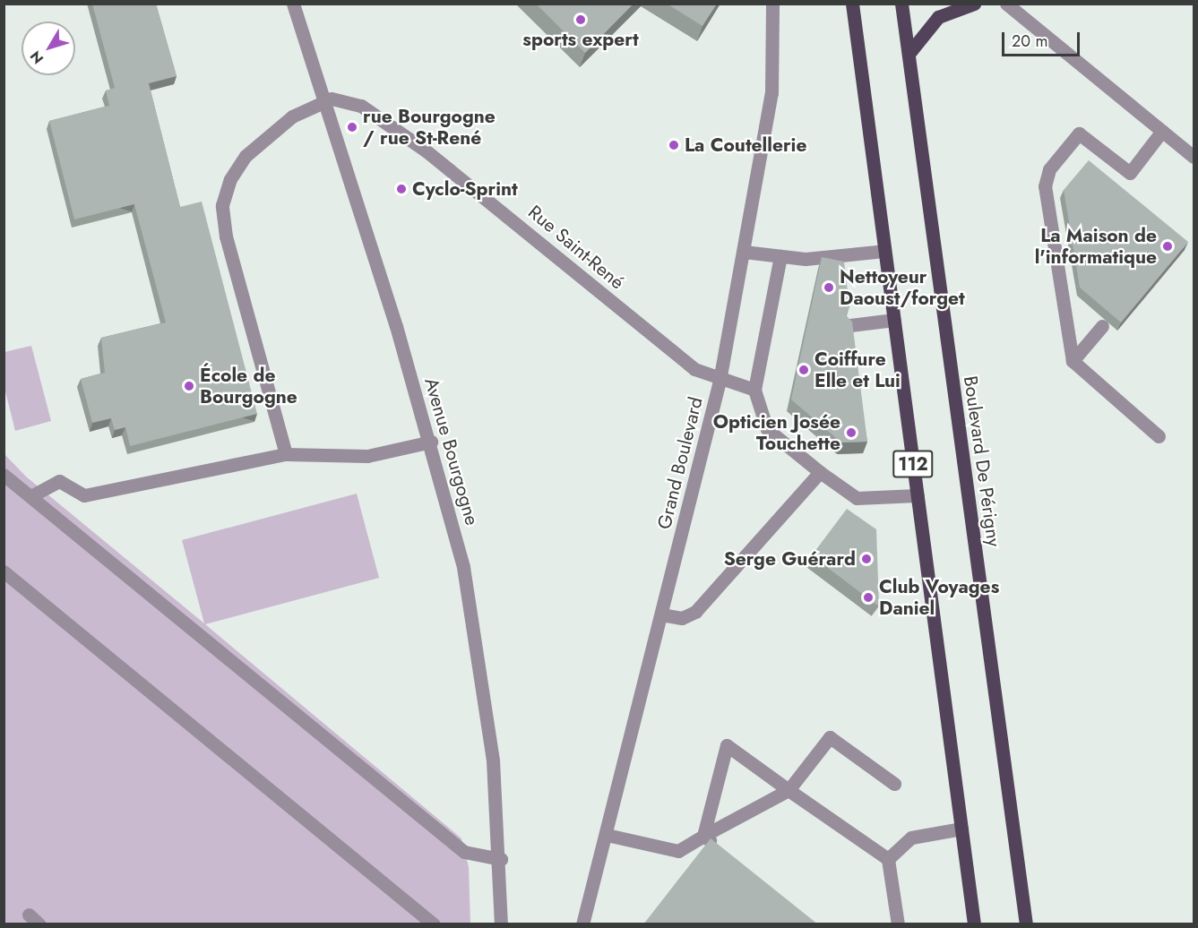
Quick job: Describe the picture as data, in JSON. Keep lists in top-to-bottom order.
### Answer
{
  "streets": {
    "main road": ["Boulevard De Périgny", "112"],
    "street": ["Rue Saint-René", "Avenue Bourgogne", "Grand Boulevard"]
  },
  "crossings": [
    ["Rue Saint-René", "Avenue Bourgogne"],
    ["Rue Saint-René", "Grand Boulevard"]
  ],
  "places": [
    "sports expert",
    "rue Bourgogne / rue St-René",
    "La Coutellerie",
    "Cyclo-Sprint",
    "La Maison de l'informatique",
    "Nettoyeur Daoust/forget",
    "Coiffure Elle et Lui",
    "École de Bourgogne",
    "Opticien Josée Touchette",
    "Serge Guérard",
    "Club Voyages Daniel"
  ],
  "scale_bar": "20 m",
  "north": "bottom left"
}
